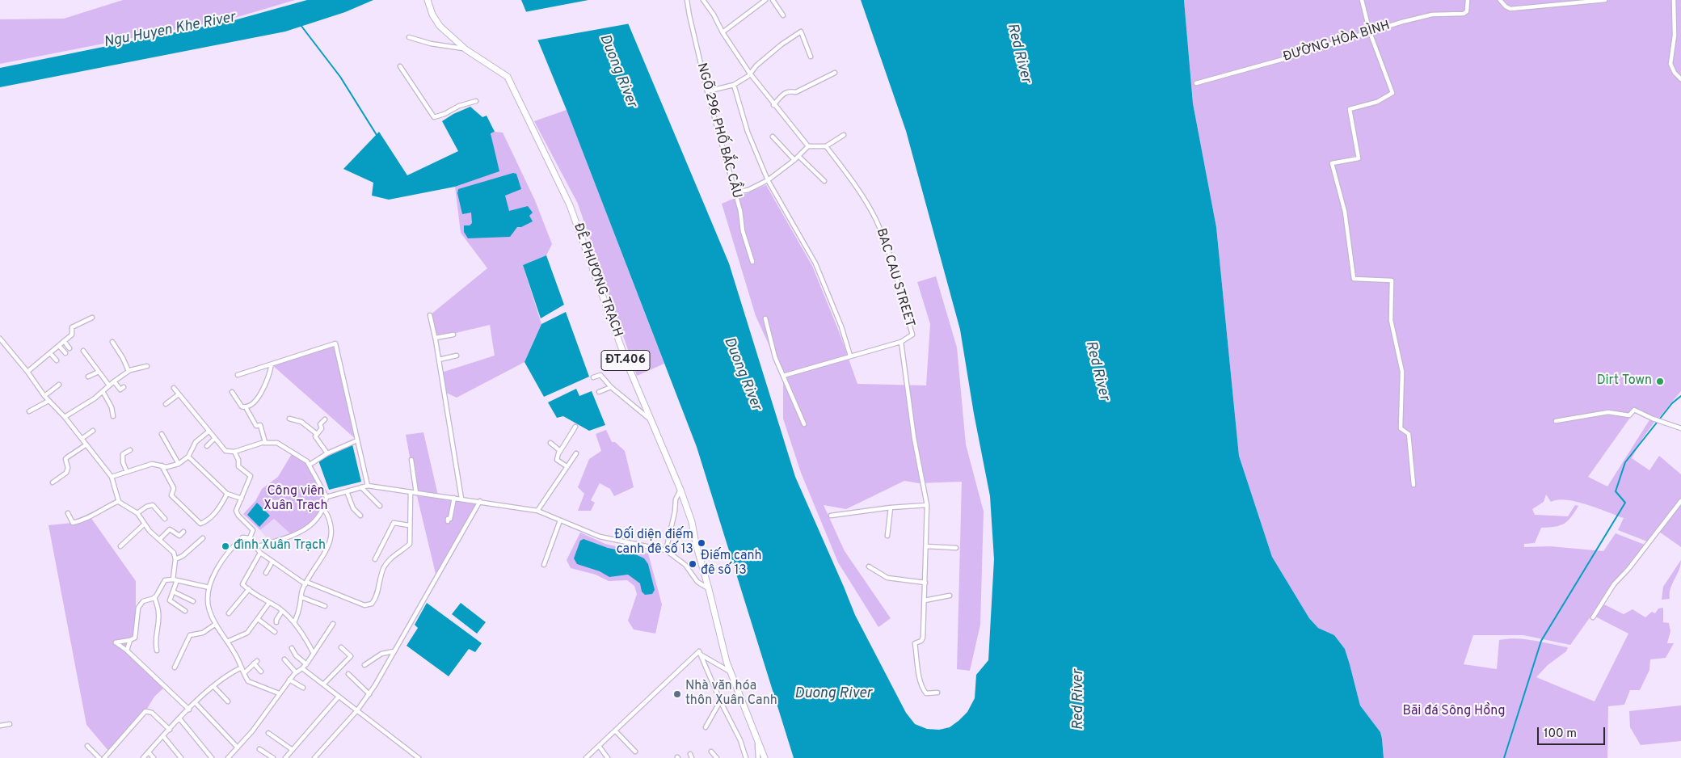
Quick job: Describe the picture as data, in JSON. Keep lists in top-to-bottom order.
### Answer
{
  "streets": {
    "main road": ["ĐÊ PHƯƠNG TRẠCH", "ĐT.406"],
    "street": ["ĐƯỜNG HÒA BÌNH", "NGÕ 296 PHỐ BẮC CẦU", "BAC CAU STREET"]
  },
  "water": ["Ngu Huyen Khe River", "Red River", "Duong River"],
  "parks": ["Công viên Xuân Trạch", "Bãi đá Sông Hồng"],
  "places": [
    "Dirt Town",
    "Đối diện điếm canh đê số 13",
    "đình Xuân Trạch",
    "Điếm canh đê số 13",
    "Nhà văn hóa thôn Xuân Canh"
  ],
  "scale_bar": "100 m"
}
